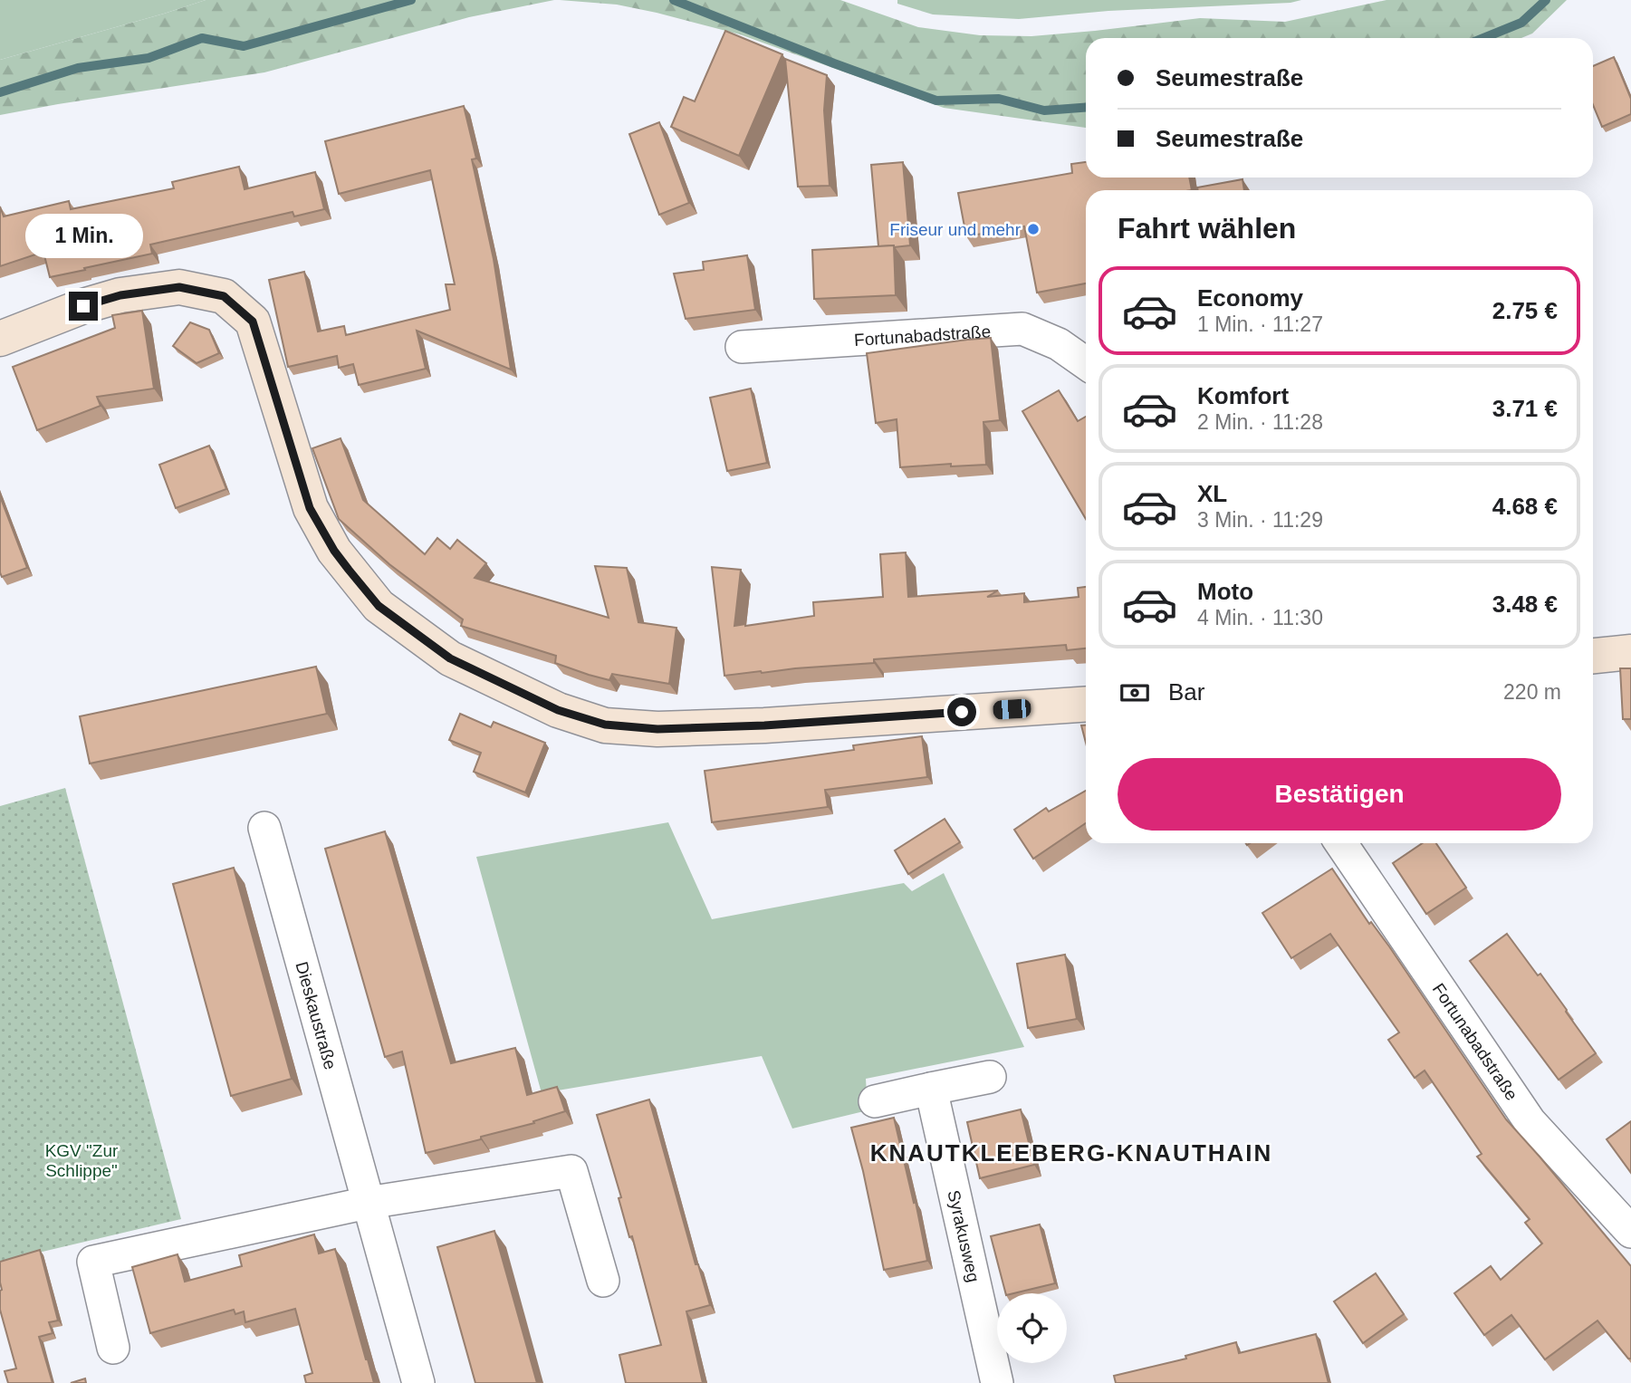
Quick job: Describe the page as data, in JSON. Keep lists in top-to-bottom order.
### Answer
{
  "streets": {
    "street": ["Fortunabadstraße", "Dieskaustraße", "Syrakusweg"]
  },
  "districts": ["KNAUTKLEEBERG-KNAUTHAIN"],
  "parks": ["KGV \"Zur Schlippe\""],
  "places": ["Friseur und mehr"],
  "page": {
    "banner": ["Seumestraße", "Seumestraße"],
    "heading": "Fahrt wählen",
    "bubble": "1 Min.",
    "list": [
      {
        "name": "Economy",
        "note": "1 Min. · 11:27",
        "value": "2.75 €"
      },
      {
        "name": "Komfort",
        "note": "2 Min. · 11:28",
        "value": "3.71 €"
      },
      {
        "name": "XL",
        "note": "3 Min. · 11:29",
        "value": "4.68 €"
      },
      {
        "name": "Moto",
        "note": "4 Min. · 11:30",
        "value": "3.48 €"
      }
    ],
    "pay": ["Bar", "220 m"],
    "buttons": "Bestätigen"
  }
}
